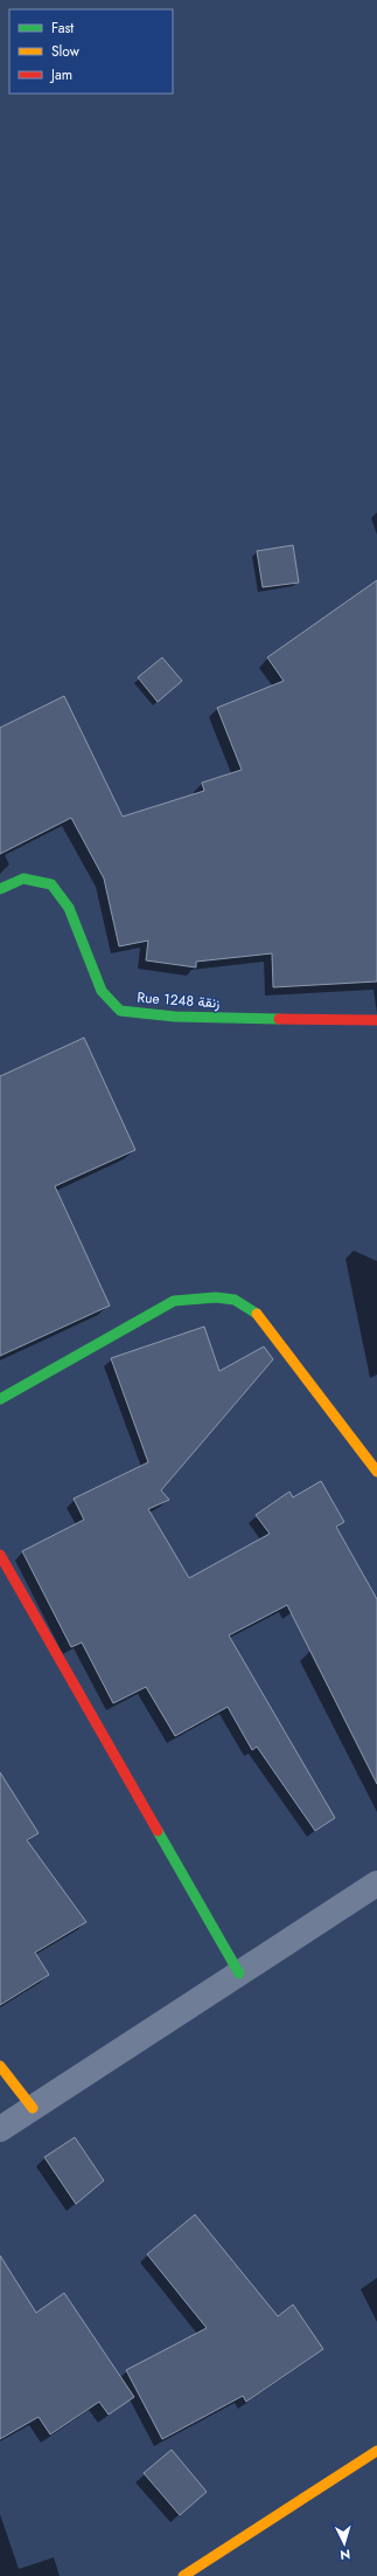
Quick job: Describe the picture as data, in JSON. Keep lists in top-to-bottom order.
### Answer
{
  "streets": {
    "street": ["Rue 1248 زنقة"]
  },
  "legend": ["Fast", "Slow", "Jam"],
  "north": "bottom"
}
